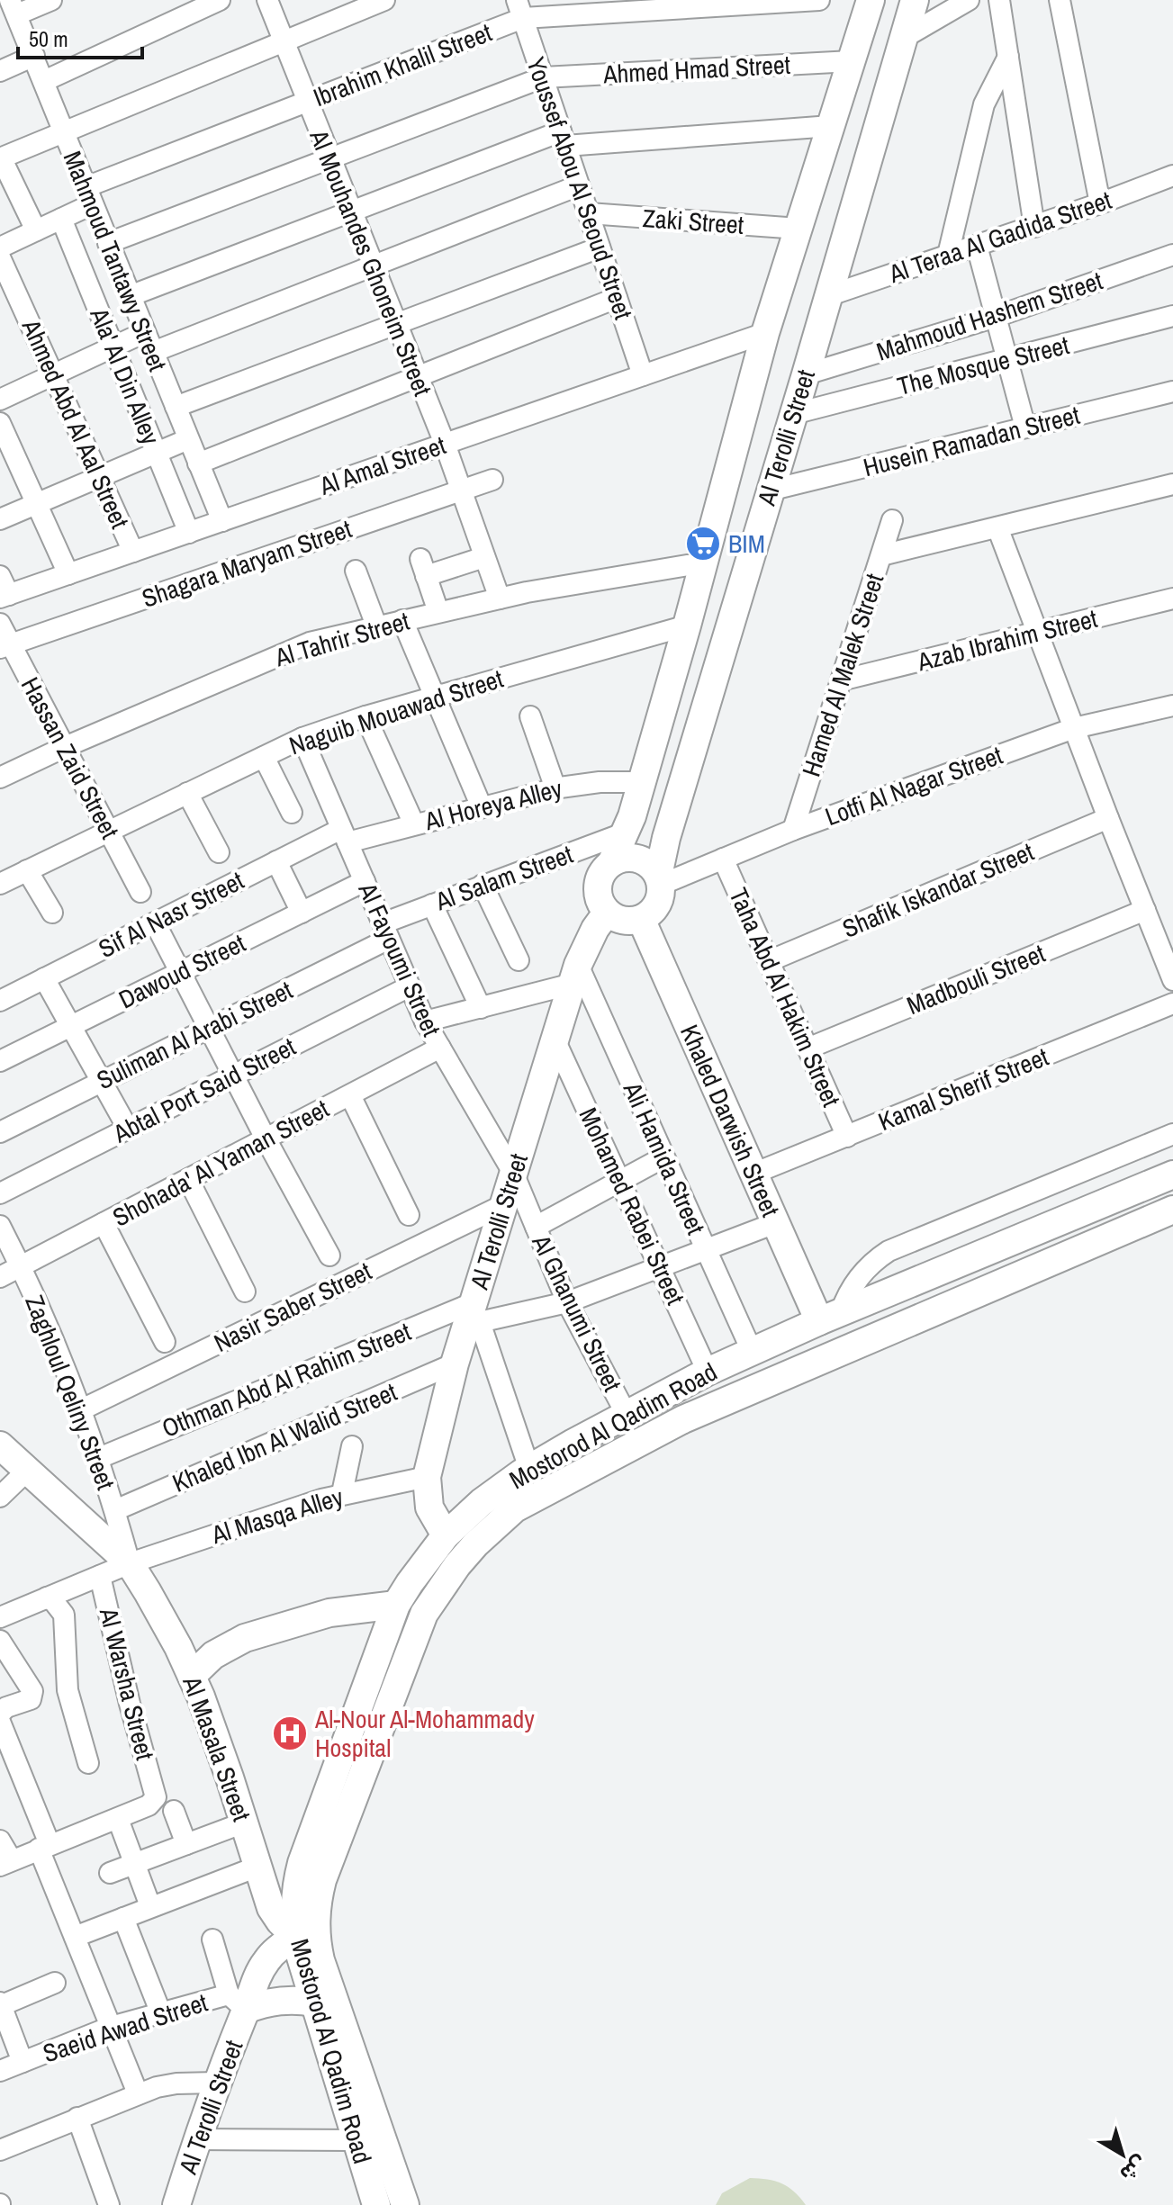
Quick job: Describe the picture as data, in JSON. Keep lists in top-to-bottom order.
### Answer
{
  "streets": {
    "street": [
      "Ibrahim Khalil Street",
      "Ahmed Hmad Street",
      "Youssef Abou Al Seoud Street",
      "Zaki Street",
      "Al Teraa Al Gadida Street",
      "Mahmoud Tantawy Street",
      "Al Mouhandes Ghoneim Street",
      "Mahmoud Hashem Street",
      "The Mosque Street",
      "Ala' Al Din Alley",
      "Ahmed Abd Al Aal Street",
      "Al Terolli Street",
      "Husein Ramadan Street",
      "Al Amal Street",
      "Shagara Maryam Street",
      "Al Tahrir Street",
      "Azab Ibrahim Street",
      "Hamed Al Malek Street",
      "Naguib Mouawad Street",
      "Hassan Zaid Street",
      "Lotfi Al Nagar Street",
      "Al Horeya Alley",
      "Al Salam Street",
      "Shafik Iskandar Street",
      "Sif Al Nasr Street",
      "Al Fayoumi Street",
      "Dawoud Street",
      "Madbouli Street",
      "Taha Abd Al Hakim Street",
      "Suliman Al Arabi Street",
      "Kamal Sherif Street",
      "Abtal Port Said Street",
      "Khaled Darwish Street",
      "Ali Hamida Street",
      "Shohada' Al Yaman Street",
      "Mohamed Rabei Street",
      "Nasir Saber Street",
      "Al Ghanumi Street",
      "Othman Abd Al Rahim Street",
      "Zaghloul Qeliny Street",
      "Mostorod Al Qadim Road",
      "Khaled Ibn Al Walid Street",
      "Al Masqa Alley",
      "Al Warsha Street",
      "Al Masala Street",
      "Saeid Awad Street"
    ]
  },
  "crossings": [
    ["Ibrahim Khalil Street", "Youssef Abou Al Seoud Street"],
    ["Ibrahim Khalil Street", "Mahmoud Tantawy Street"],
    ["Ibrahim Khalil Street", "Al Mouhandes Ghoneim Street"],
    ["Ibrahim Khalil Street", "Ala' Al Din Alley"],
    ["Ahmed Hmad Street", "Youssef Abou Al Seoud Street"],
    ["Ahmed Hmad Street", "Mahmoud Tantawy Street"],
    ["Ahmed Hmad Street", "Al Mouhandes Ghoneim Street"],
    ["Ahmed Hmad Street", "Al Terolli Street"],
    ["Youssef Abou Al Seoud Street", "Zaki Street"],
    ["Youssef Abou Al Seoud Street", "Al Amal Street"],
    ["Zaki Street", "Al Terolli Street"],
    ["Al Teraa Al Gadida Street", "Al Terolli Street"],
    ["Mahmoud Tantawy Street", "Al Amal Street"],
    ["Al Mouhandes Ghoneim Street", "Al Amal Street"],
    ["Al Mouhandes Ghoneim Street", "Shagara Maryam Street"],
    ["Al Mouhandes Ghoneim Street", "Al Tahrir Street"],
    ["Mahmoud Hashem Street", "Al Terolli Street"],
    ["The Mosque Street", "Al Terolli Street"],
    ["Ala' Al Din Alley", "Al Amal Street"],
    ["Ahmed Abd Al Aal Street", "Al Amal Street"],
    ["Al Terolli Street", "Husein Ramadan Street"],
    ["Al Terolli Street", "Al Amal Street"],
    ["Al Terolli Street", "Al Tahrir Street"],
    ["Al Terolli Street", "Naguib Mouawad Street"],
    ["Al Terolli Street", "Lotfi Al Nagar Street"],
    ["Al Terolli Street", "Al Horeya Alley"],
    ["Al Terolli Street", "Al Salam Street"],
    ["Al Terolli Street", "Al Fayoumi Street"],
    ["Al Terolli Street", "Khaled Darwish Street"],
    ["Al Terolli Street", "Ali Hamida Street"],
    ["Al Terolli Street", "Mohamed Rabei Street"],
    ["Al Terolli Street", "Nasir Saber Street"],
    ["Al Terolli Street", "Al Ghanumi Street"],
    ["Al Terolli Street", "Othman Abd Al Rahim Street"],
    ["Al Terolli Street", "Mostorod Al Qadim Road"],
    ["Al Terolli Street", "Khaled Ibn Al Walid Street"],
    ["Al Terolli Street", "Al Masqa Alley"],
    ["Al Terolli Street", "Al Masala Street"],
    ["Al Terolli Street", "Saeid Awad Street"],
    ["Shagara Maryam Street", "Hassan Zaid Street"],
    ["Al Tahrir Street", "Hassan Zaid Street"],
    ["Azab Ibrahim Street", "Hamed Al Malek Street"],
    ["Hamed Al Malek Street", "Lotfi Al Nagar Street"],
    ["Naguib Mouawad Street", "Hassan Zaid Street"],
    ["Naguib Mouawad Street", "Al Fayoumi Street"],
    ["Lotfi Al Nagar Street", "Taha Abd Al Hakim Street"],
    ["Lotfi Al Nagar Street", "Khaled Darwish Street"],
    ["Al Horeya Alley", "Sif Al Nasr Street"],
    ["Al Horeya Alley", "Al Fayoumi Street"],
    ["Al Salam Street", "Al Fayoumi Street"],
    ["Al Salam Street", "Suliman Al Arabi Street"],
    ["Shafik Iskandar Street", "Taha Abd Al Hakim Street"],
    ["Sif Al Nasr Street", "Al Fayoumi Street"],
    ["Al Fayoumi Street", "Dawoud Street"],
    ["Al Fayoumi Street", "Suliman Al Arabi Street"],
    ["Al Fayoumi Street", "Abtal Port Said Street"],
    ["Al Fayoumi Street", "Shohada' Al Yaman Street"],
    ["Al Fayoumi Street", "Al Ghanumi Street"],
    ["Madbouli Street", "Taha Abd Al Hakim Street"],
    ["Taha Abd Al Hakim Street", "Kamal Sherif Street"],
    ["Kamal Sherif Street", "Khaled Darwish Street"],
    ["Khaled Darwish Street", "Othman Abd Al Rahim Street"],
    ["Khaled Darwish Street", "Mostorod Al Qadim Road"],
    ["Ali Hamida Street", "Othman Abd Al Rahim Street"],
    ["Ali Hamida Street", "Mostorod Al Qadim Road"],
    ["Shohada' Al Yaman Street", "Zaghloul Qeliny Street"],
    ["Mohamed Rabei Street", "Othman Abd Al Rahim Street"],
    ["Mohamed Rabei Street", "Mostorod Al Qadim Road"],
    ["Nasir Saber Street", "Zaghloul Qeliny Street"],
    ["Al Ghanumi Street", "Othman Abd Al Rahim Street"],
    ["Al Ghanumi Street", "Mostorod Al Qadim Road"],
    ["Othman Abd Al Rahim Street", "Zaghloul Qeliny Street"],
    ["Zaghloul Qeliny Street", "Khaled Ibn Al Walid Street"],
    ["Zaghloul Qeliny Street", "Al Masqa Alley"],
    ["Zaghloul Qeliny Street", "Al Masala Street"],
    ["Mostorod Al Qadim Road", "Al Masala Street"],
    ["Al Masqa Alley", "Al Warsha Street"],
    ["Al Masqa Alley", "Al Masala Street"]
  ],
  "places": {
    "supermarket": ["BIM"],
    "hospital": ["Al-Nour Al-Mohammady Hospital"]
  },
  "scale_bar": "50 m",
  "north": "bottom right"
}
